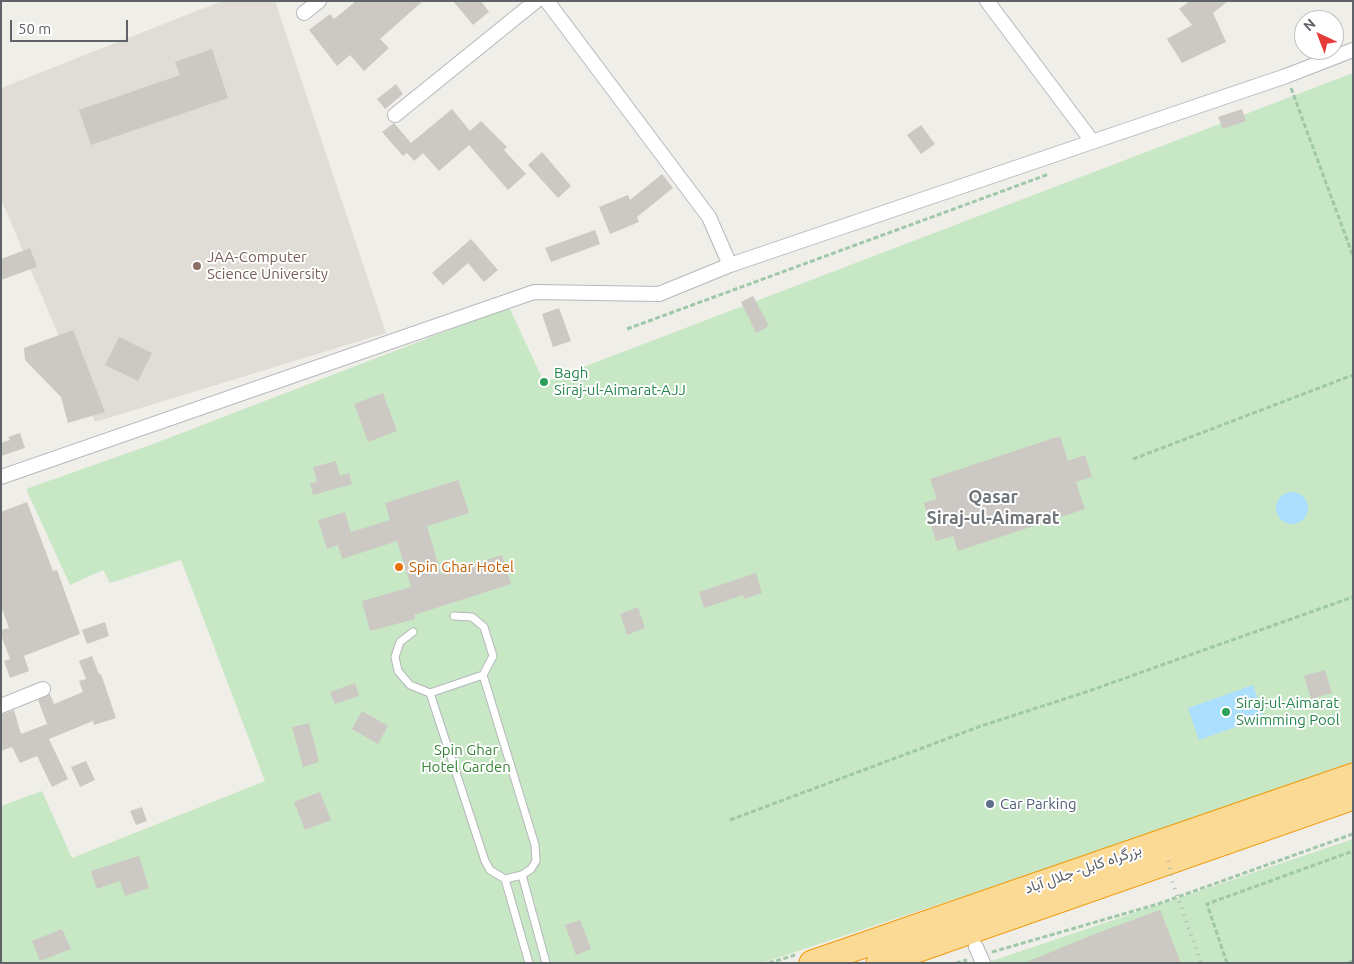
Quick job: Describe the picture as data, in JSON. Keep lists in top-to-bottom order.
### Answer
{
  "streets": {
    "highway": ["بزرگراه کابل- جلال آباد"]
  },
  "districts": ["Qasar Siraj-ul-Aimarat"],
  "parks": ["Spin Ghar Hotel Garden"],
  "places": [
    "JAA-Computer Science University",
    "Bagh Siraj-ul-Aimarat-AJJ",
    "Spin Ghar Hotel",
    "Siraj-ul-Aimarat Swimming Pool",
    "Car Parking"
  ],
  "scale_bar": "50 m",
  "north": "top left"
}
